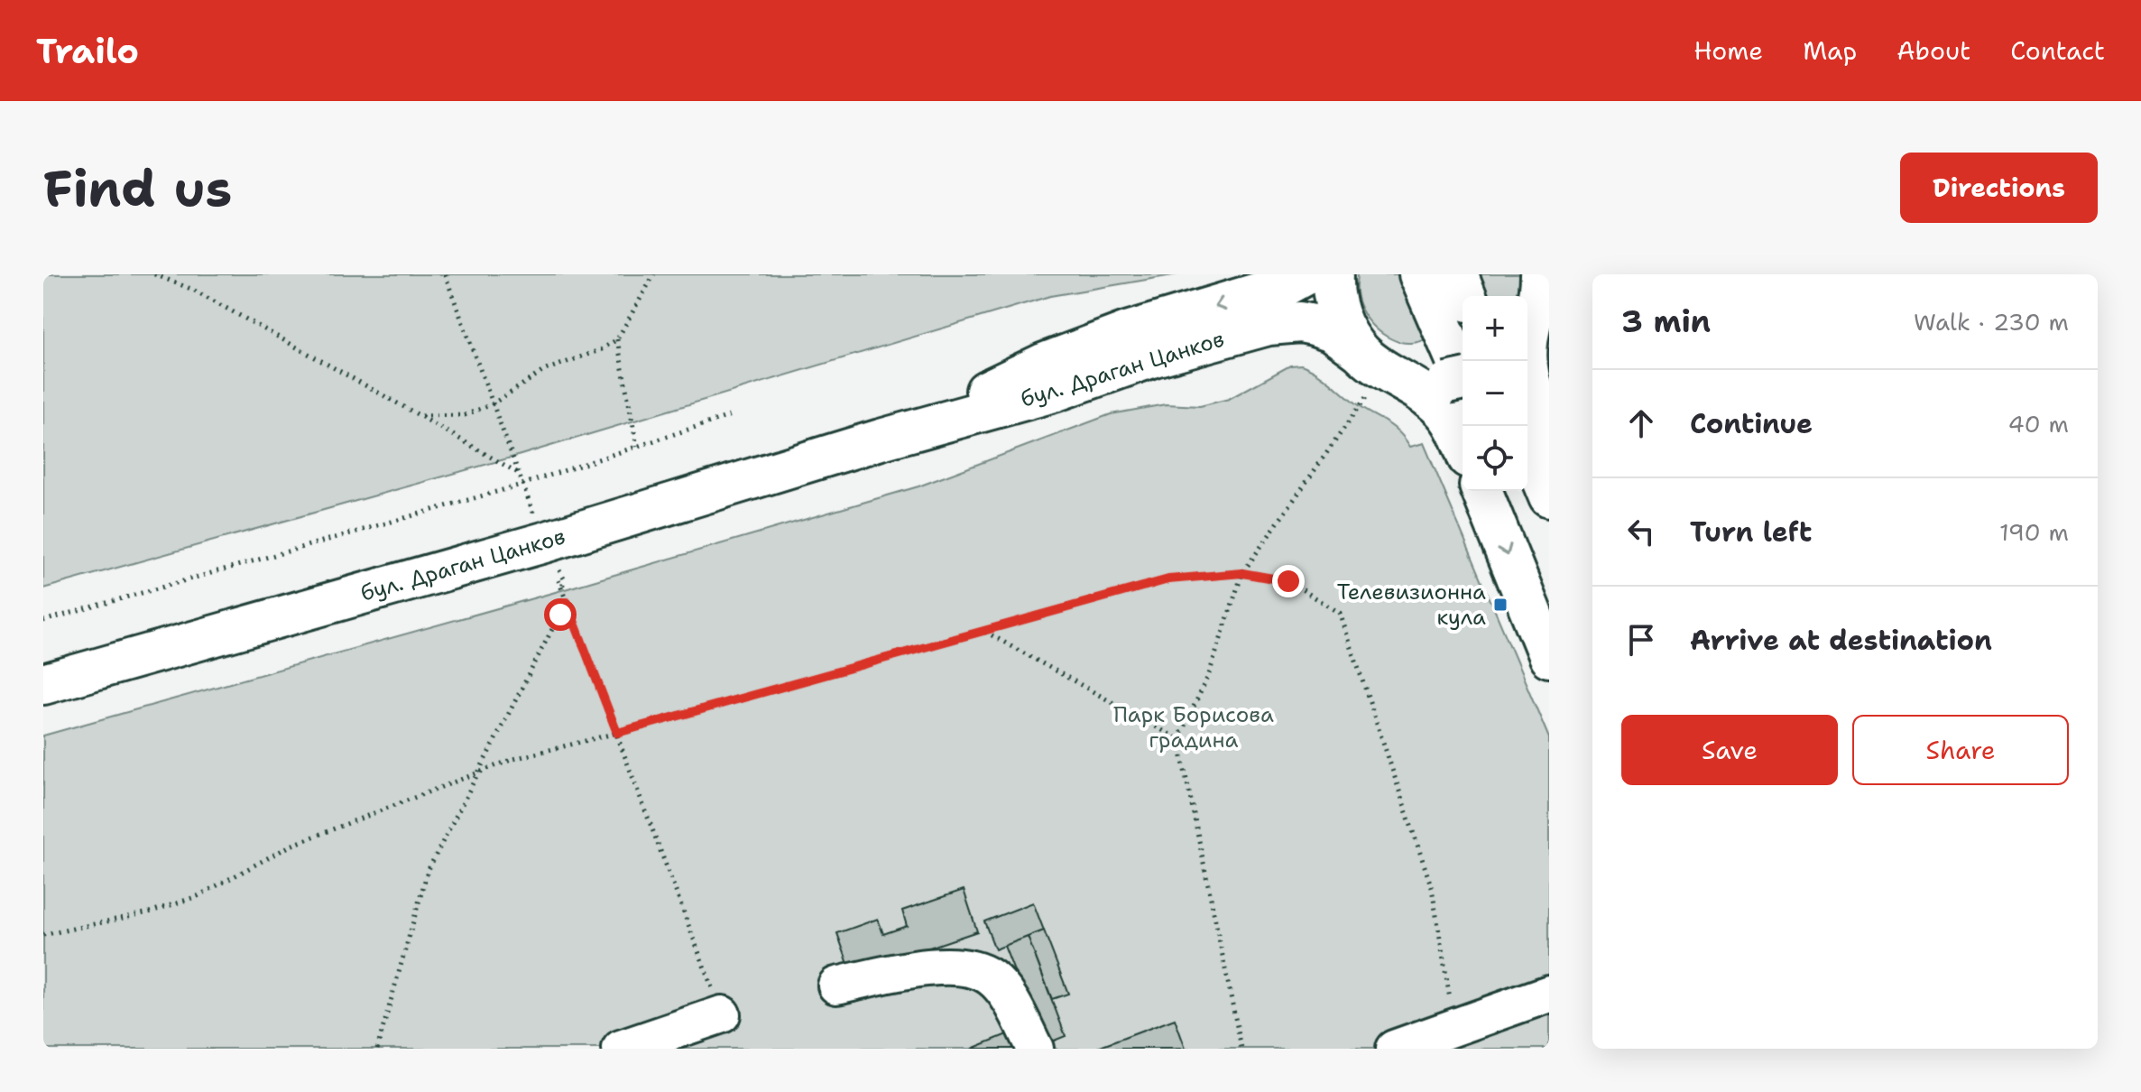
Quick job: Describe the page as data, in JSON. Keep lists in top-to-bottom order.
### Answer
{
  "streets": {
    "main road": ["бул. Драган Цанков"]
  },
  "parks": ["Парк Борисова градина"],
  "places": {
    "transit": ["Телевизионна кула"]
  },
  "page": {
    "header": "Trailo",
    "nav": [
      "Home",
      "Map",
      "About",
      "Contact"
    ],
    "buttons": [
      "Directions",
      ["Save", "Share"]
    ],
    "title": "Find us",
    "heading": ["3 min", "Walk · 230 m"],
    "map_buttons": ["+", "−"],
    "list": [
      ["Continue", "40 m"],
      ["Turn left", "190 m"],
      "Arrive at destination"
    ]
  }
}
